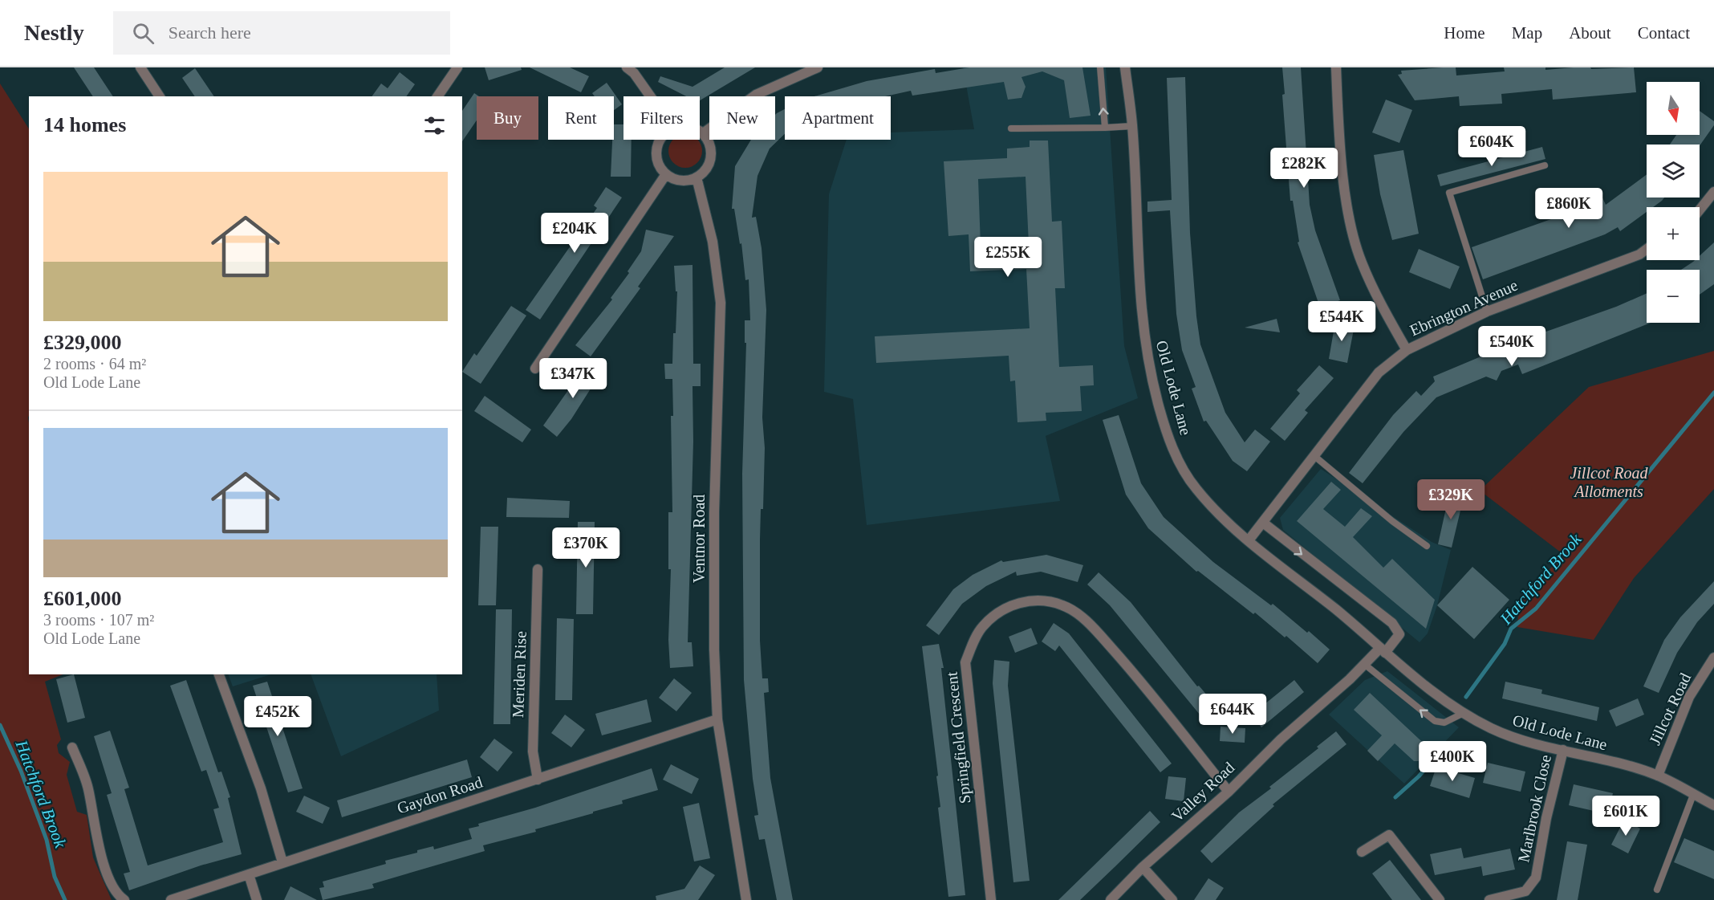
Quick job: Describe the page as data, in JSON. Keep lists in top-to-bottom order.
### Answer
{
  "streets": {
    "street": [
      "Ebrington Avenue",
      "Old Lode Lane",
      "Ventnor Road",
      "Meriden Rise",
      "Jillcot Road",
      "Springfield Crescent",
      "Valley Road",
      "Gaydon Road",
      "Marlbrook Close"
    ]
  },
  "crossings": [
    ["Ebrington Avenue", "Old Lode Lane"],
    ["Old Lode Lane", "Jillcot Road"],
    ["Old Lode Lane", "Valley Road"],
    ["Old Lode Lane", "Marlbrook Close"],
    ["Ventnor Road", "Gaydon Road"],
    ["Meriden Rise", "Gaydon Road"],
    ["Springfield Crescent", "Valley Road"]
  ],
  "water": ["Hatchford Brook"],
  "parks": ["Jillcot Road Allotments"],
  "north": "bottom",
  "page": {
    "header": "Nestly",
    "search": "Search here",
    "nav": [
      "Home",
      "Map",
      "About",
      "Contact"
    ],
    "map_buttons": ["+", "−"],
    "chip": [
      "Buy",
      "Rent",
      "Filters",
      "New",
      "Apartment"
    ],
    "heading": "14 homes",
    "price": [
      "£604K",
      "£282K",
      "£860K",
      "£204K",
      "£255K",
      "£544K",
      "£540K",
      "£347K",
      "£329K",
      "£370K",
      "£644K",
      "£452K",
      "£400K",
      "£601K"
    ],
    "list": [
      {
        "name": "£329,000",
        "note": "2 rooms · 64 m² · Old Lode Lane"
      },
      {
        "name": "£601,000",
        "note": "3 rooms · 107 m² · Old Lode Lane"
      }
    ]
  }
}
